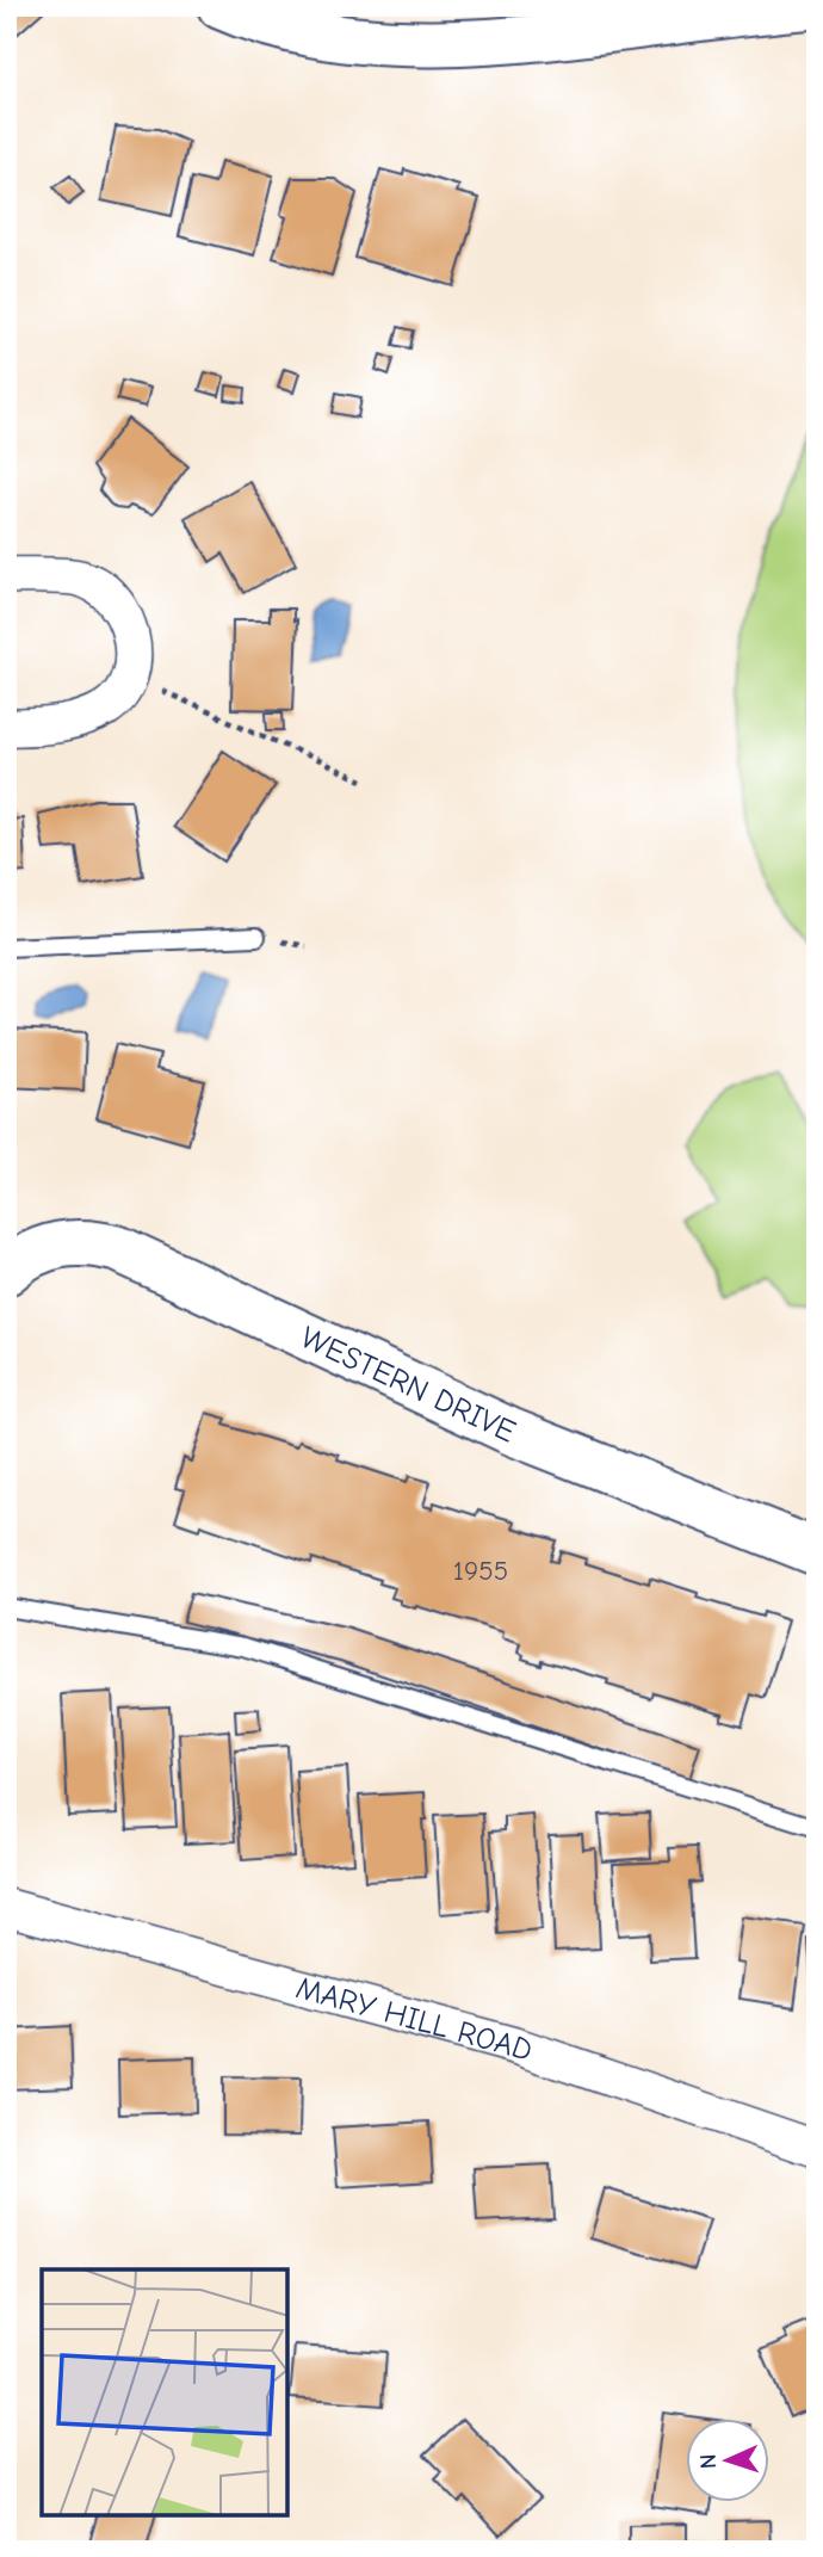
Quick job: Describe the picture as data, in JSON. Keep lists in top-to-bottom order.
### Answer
{
  "streets": {
    "street": ["WESTERN DRIVE", "MARY HILL ROAD"]
  },
  "house_numbers": ["1955"],
  "north": "left"
}
